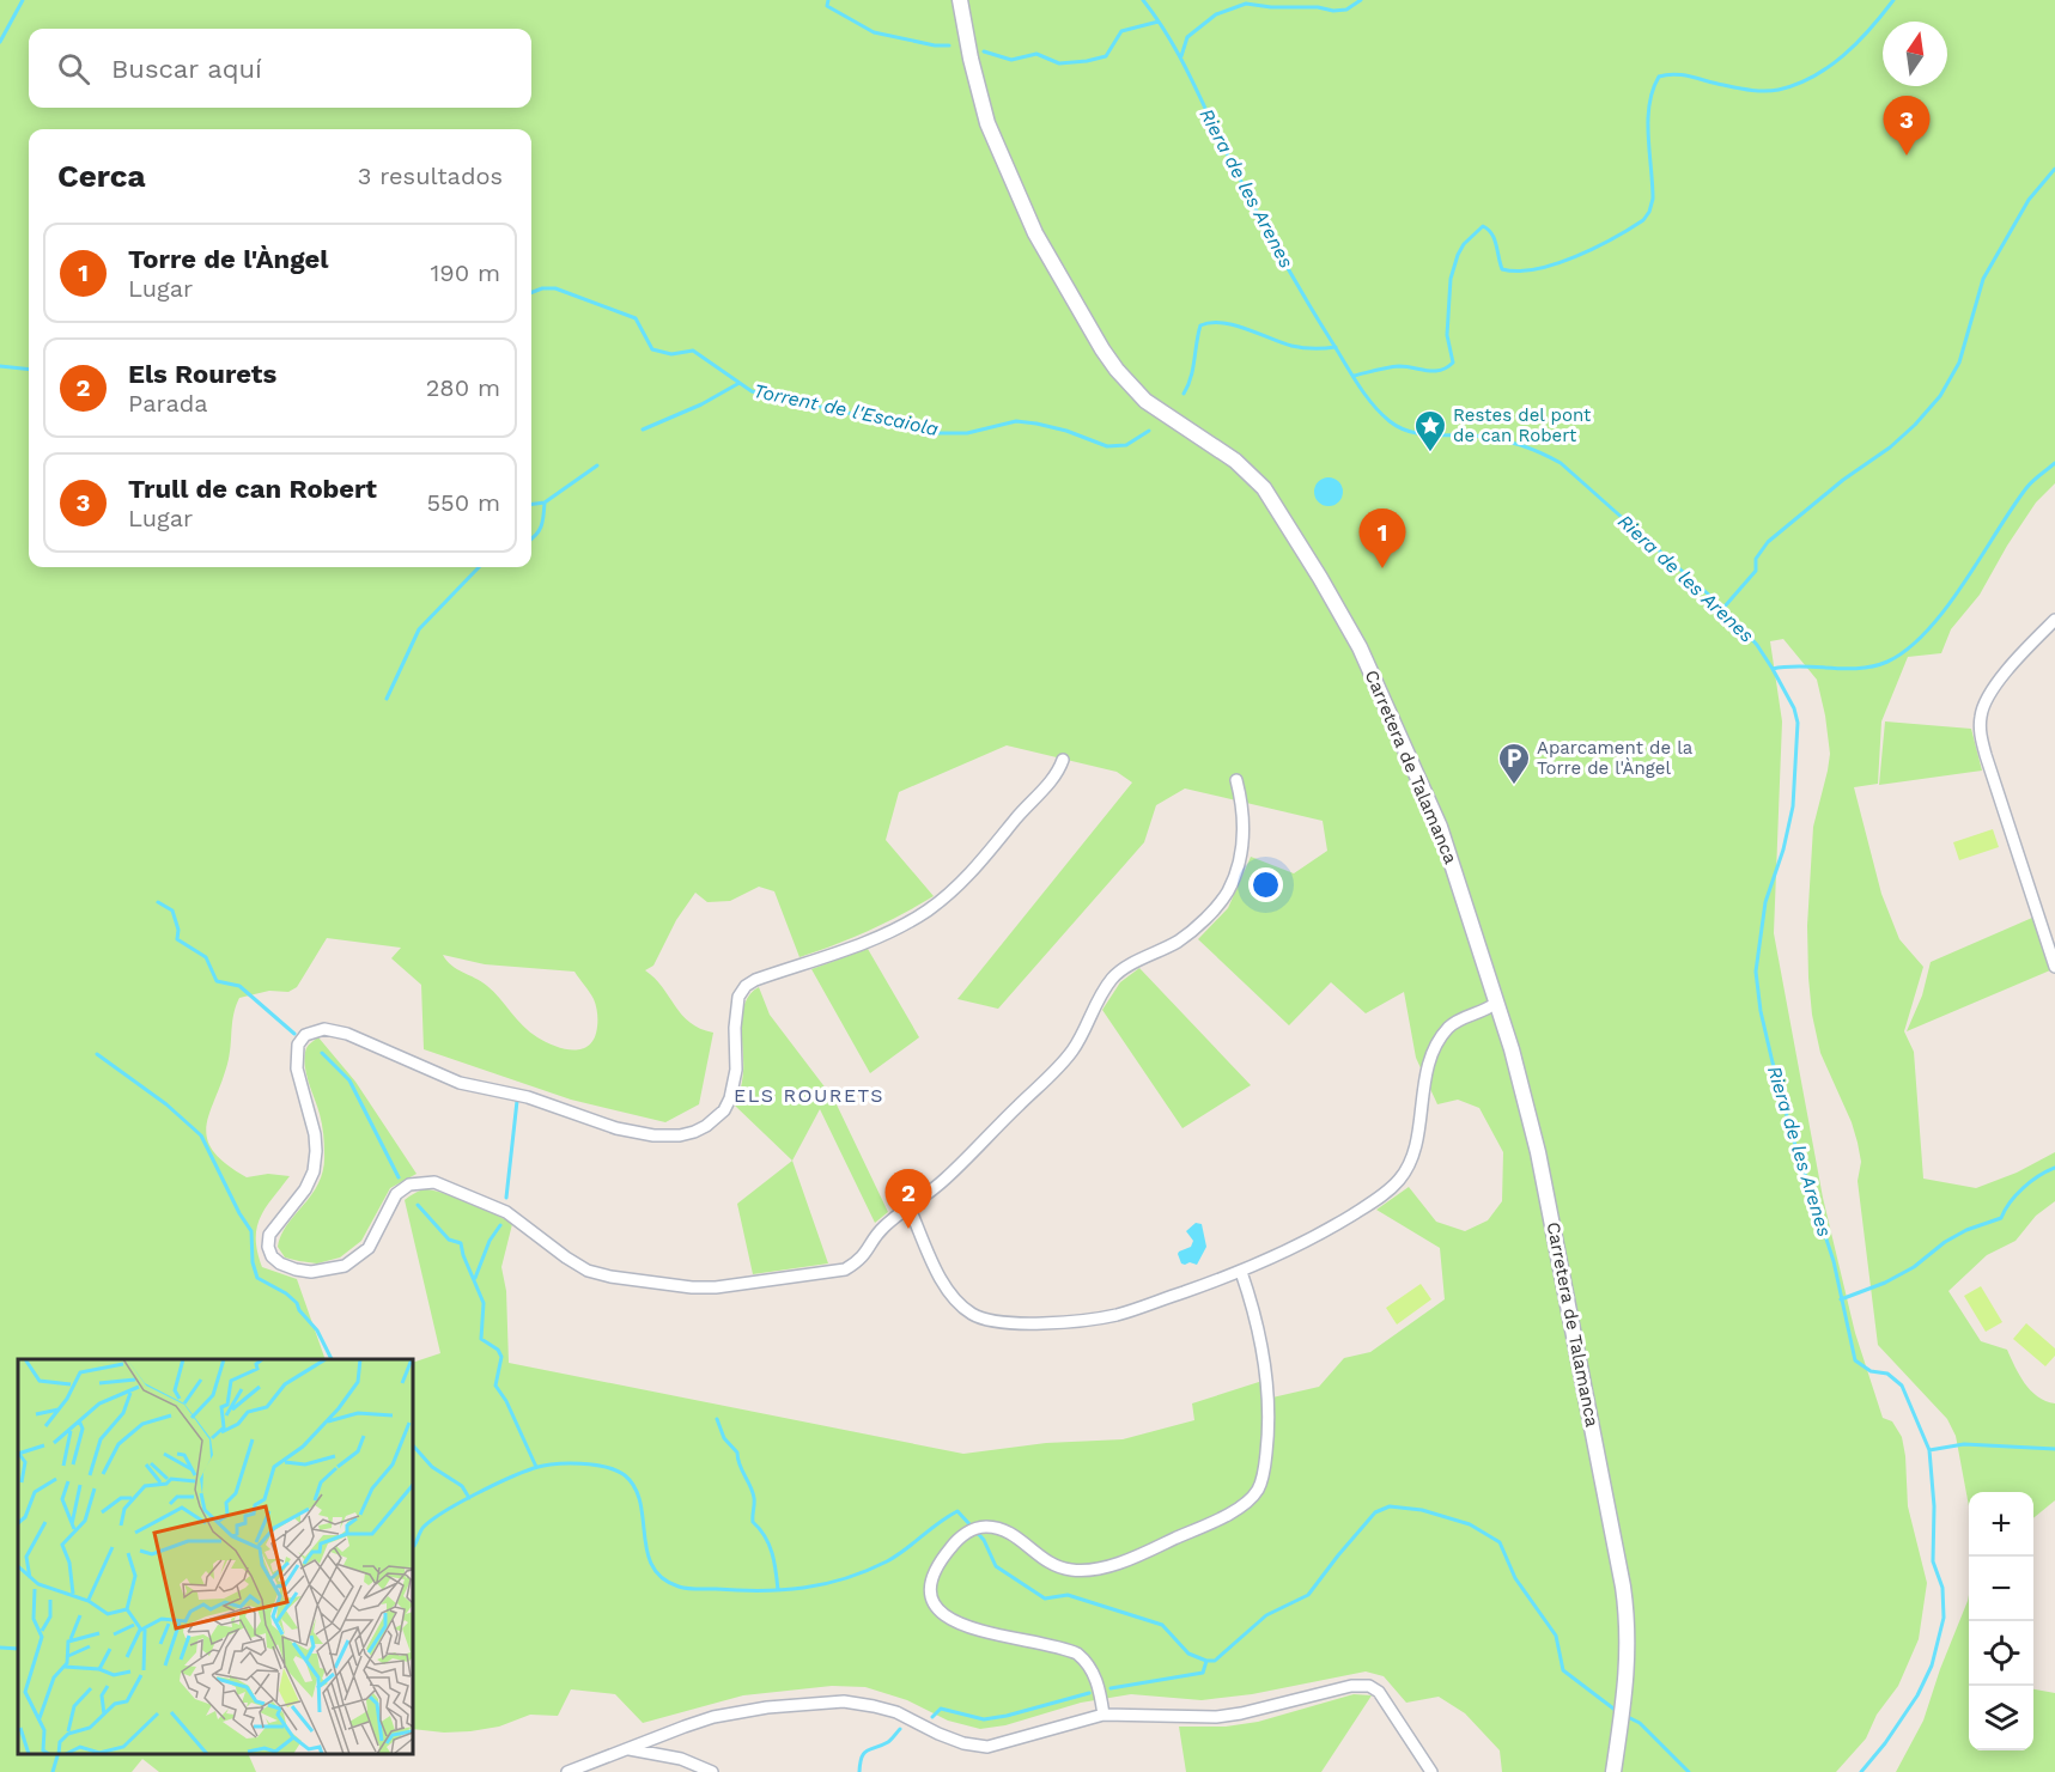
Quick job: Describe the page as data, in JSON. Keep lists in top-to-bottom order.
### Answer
{
  "streets": {
    "street": ["Carretera de Talamanca"]
  },
  "districts": ["ELS ROURETS"],
  "water": ["Riera de les Arenes", "Torrent de l'Escaiola"],
  "places": {
    "place": ["Restes del pont de can Robert"],
    "parking": ["Aparcament de la Torre de l'Àngel"]
  },
  "north": "top",
  "page": {
    "search": "Buscar aquí",
    "pins": ["3", "1", "2"],
    "heading": ["Cerca", "3 resultados"],
    "list": [
      {
        "mark": "1",
        "name": "Torre de l'Àngel",
        "note": "Lugar",
        "value": "190 m"
      },
      {
        "mark": "2",
        "name": "Els Rourets",
        "note": "Parada",
        "value": "280 m"
      },
      {
        "mark": "3",
        "name": "Trull de can Robert",
        "note": "Lugar",
        "value": "550 m"
      }
    ],
    "map_buttons": ["+", "−"]
  }
}
